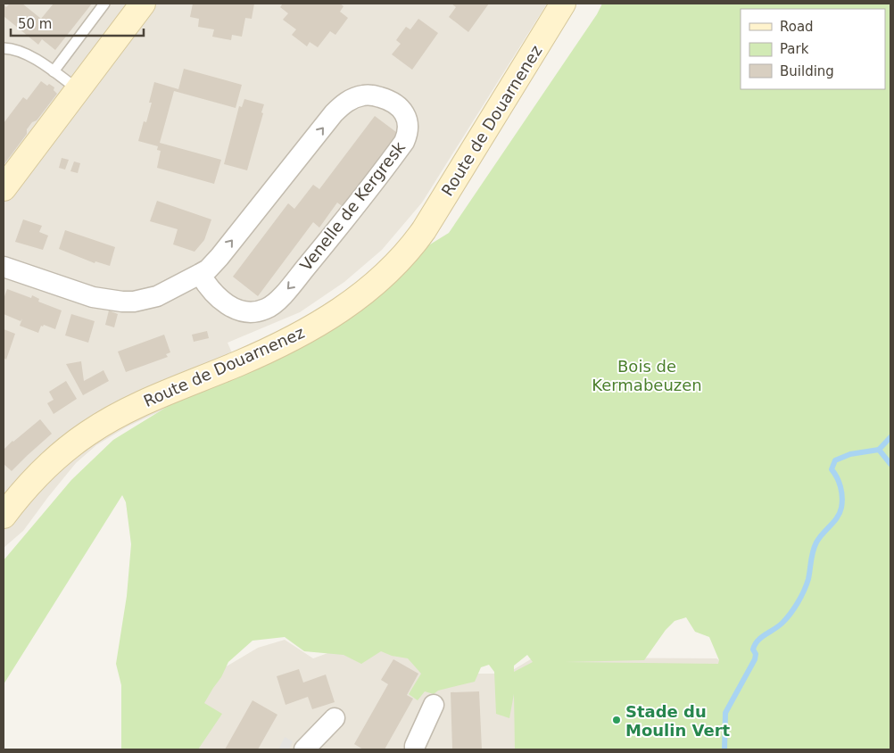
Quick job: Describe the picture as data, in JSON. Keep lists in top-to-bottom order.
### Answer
{
  "streets": {
    "main road": ["Route de Douarnenez"],
    "street": ["Venelle de Kergresk"]
  },
  "parks": ["Bois de Kermabeuzen"],
  "places": ["Stade du Moulin Vert"],
  "legend": ["Road", "Park", "Building"],
  "scale_bar": "50 m"
}
